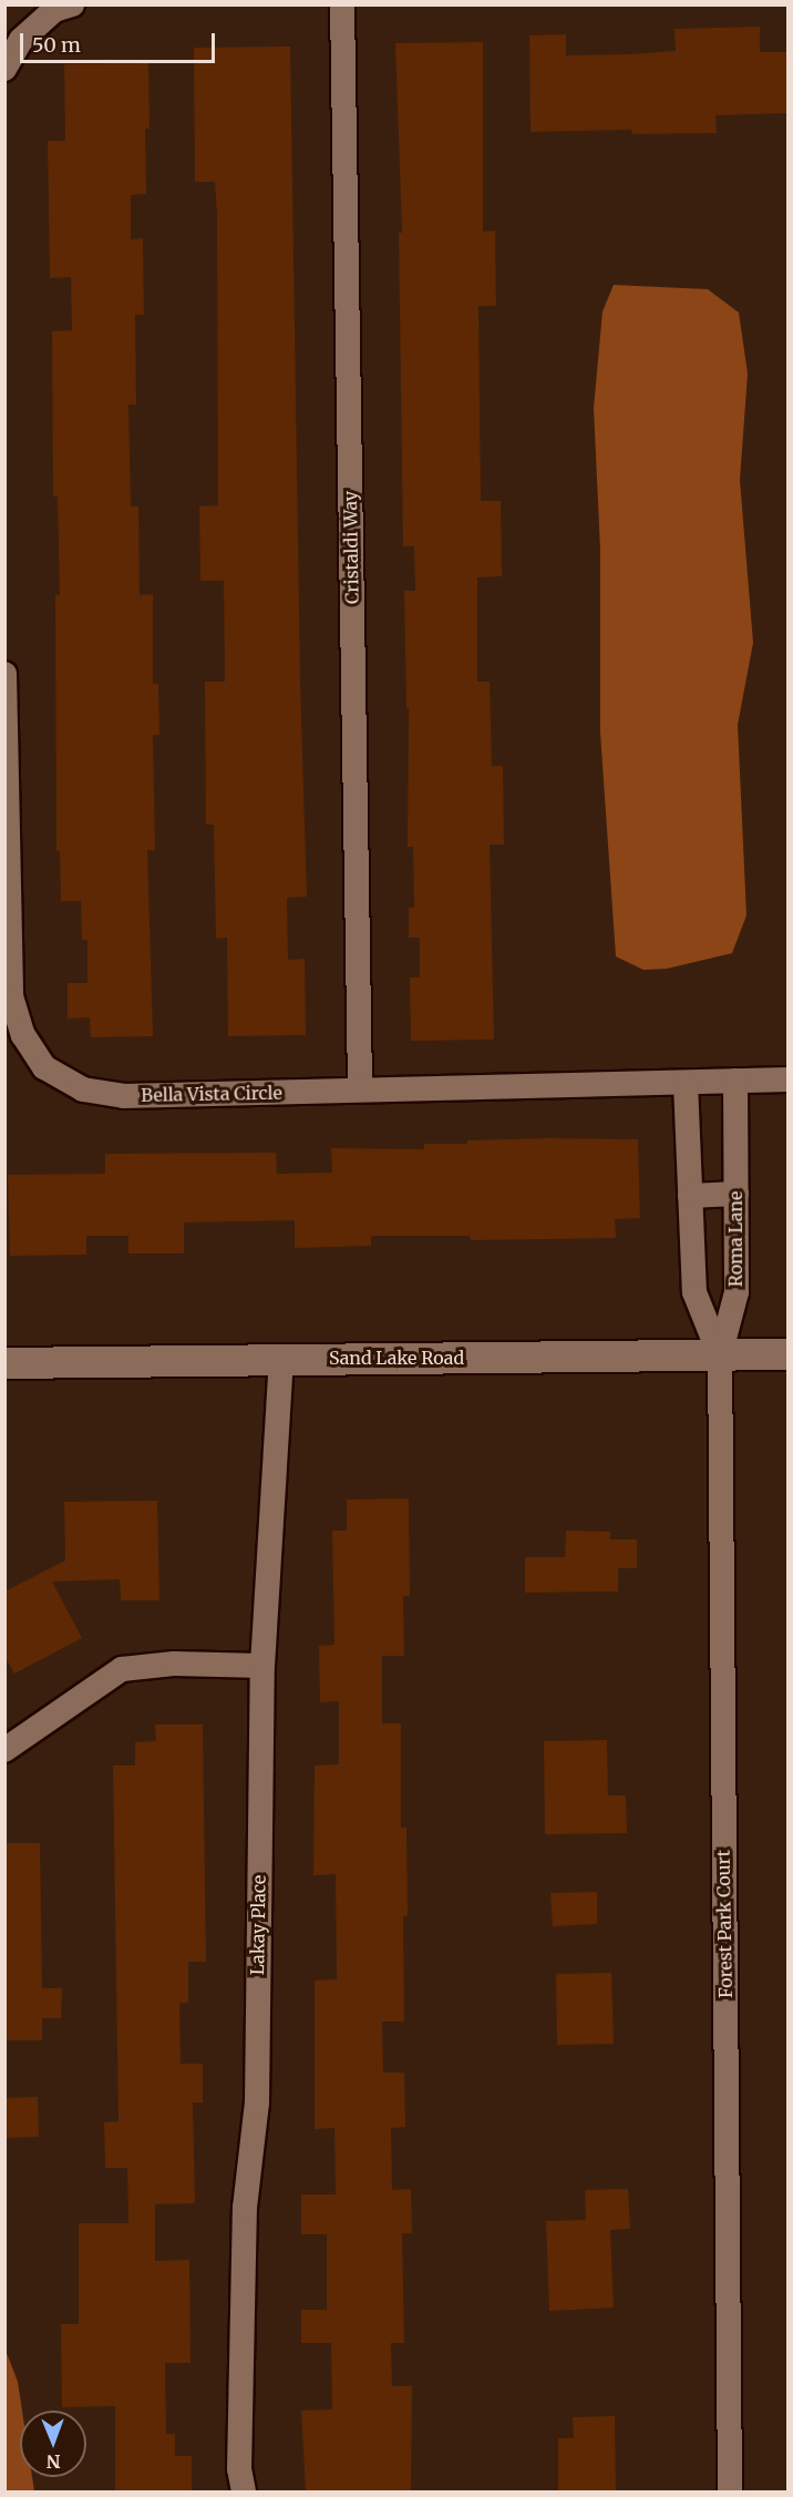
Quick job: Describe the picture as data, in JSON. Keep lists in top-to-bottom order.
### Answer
{
  "streets": {
    "street": [
      "Cristaldi Way",
      "Bella Vista Circle",
      "Roma Lane",
      "Sand Lake Road",
      "Forest Park Court",
      "Lakay Place"
    ]
  },
  "crossings": [
    ["Cristaldi Way", "Bella Vista Circle"],
    ["Bella Vista Circle", "Roma Lane"],
    ["Roma Lane", "Sand Lake Road"],
    ["Roma Lane", "Forest Park Court"],
    ["Sand Lake Road", "Forest Park Court"],
    ["Sand Lake Road", "Lakay Place"]
  ],
  "scale_bar": "50 m",
  "north": "bottom"
}
